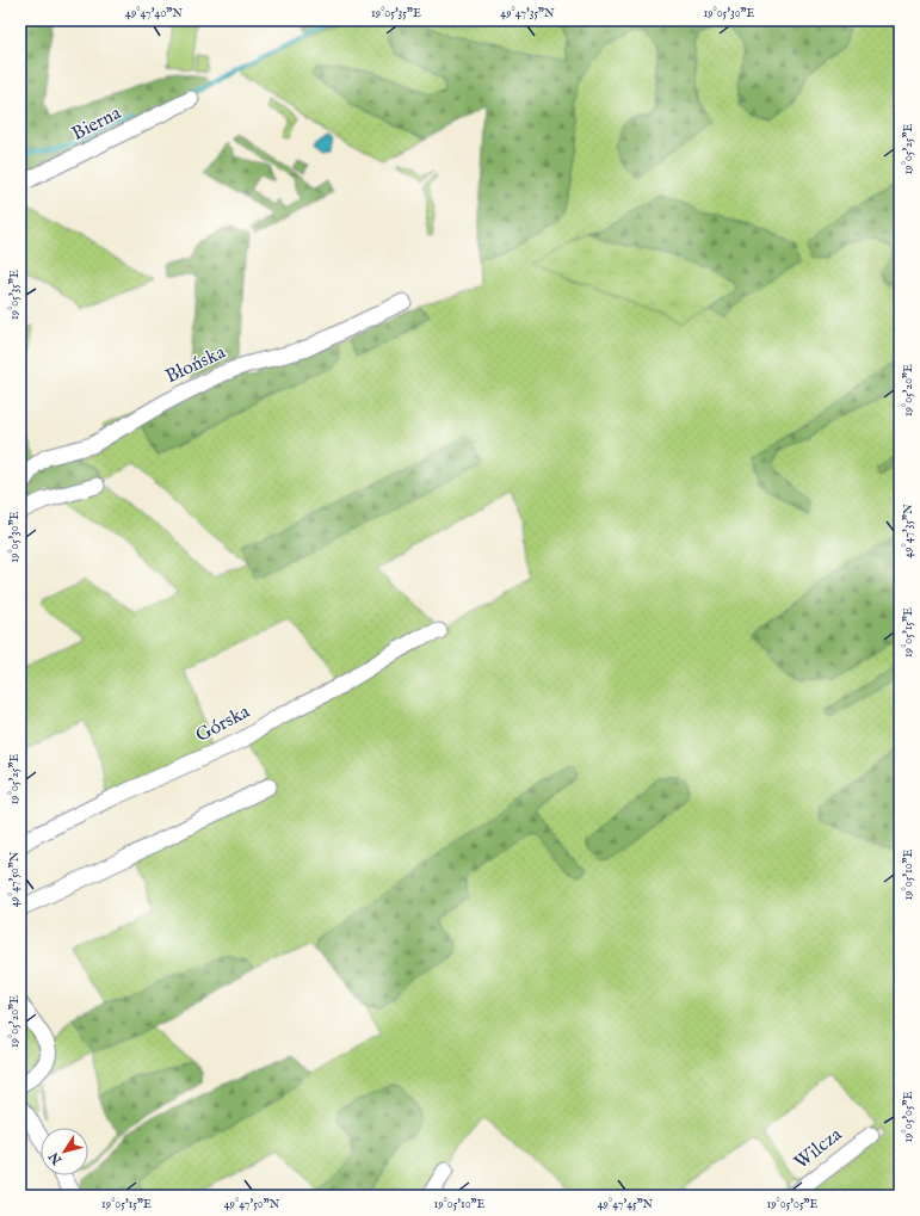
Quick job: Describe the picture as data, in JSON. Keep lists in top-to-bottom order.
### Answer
{
  "streets": {
    "street": [
      "Bierna",
      "Błońska",
      "Górska",
      "Wilcza"
    ]
  },
  "north": "bottom left",
  "coordinates": [
    "49°47'40\"N",
    "19°05'35\"E",
    "49°47'35\"N",
    "19°05'30\"E",
    "19°05'25\"E",
    "19°05'20\"E",
    "19°05'15\"E",
    "19°05'10\"E",
    "49°47'50\"N",
    "19°05'05\"E",
    "49°47'45\"N"
  ]
}
